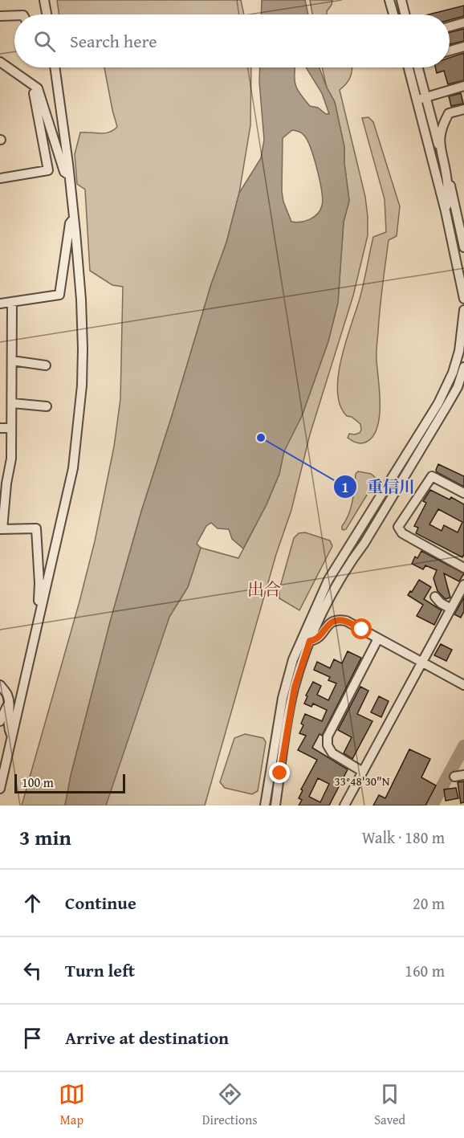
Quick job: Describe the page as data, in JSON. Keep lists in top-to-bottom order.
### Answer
{
  "districts": ["出合"],
  "places": ["重信川"],
  "scale_bar": "100 m",
  "page": {
    "search": "Search here",
    "scale": "100 m",
    "heading": ["3 min", "Walk · 180 m"],
    "list": [
      ["Continue", "20 m"],
      ["Turn left", "160 m"],
      "Arrive at destination"
    ],
    "nav": ["Map", "Directions", "Saved"]
  },
  "coordinates": ["33°48'30\"N"]
}
